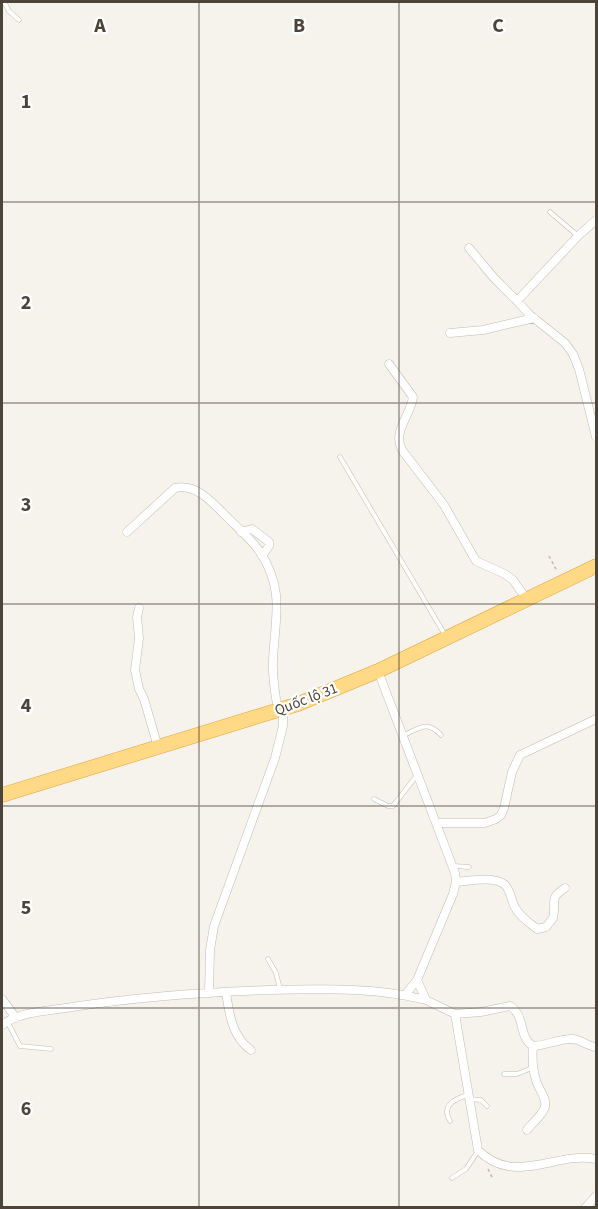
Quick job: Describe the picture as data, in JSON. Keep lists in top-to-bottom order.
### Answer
{
  "streets": {
    "highway": ["Quốc lộ 31"]
  },
  "grid": {
    "columns": ["A", "B", "C"],
    "rows": [
      "1",
      "2",
      "3",
      "4",
      "5",
      "6"
    ]
  }
}
